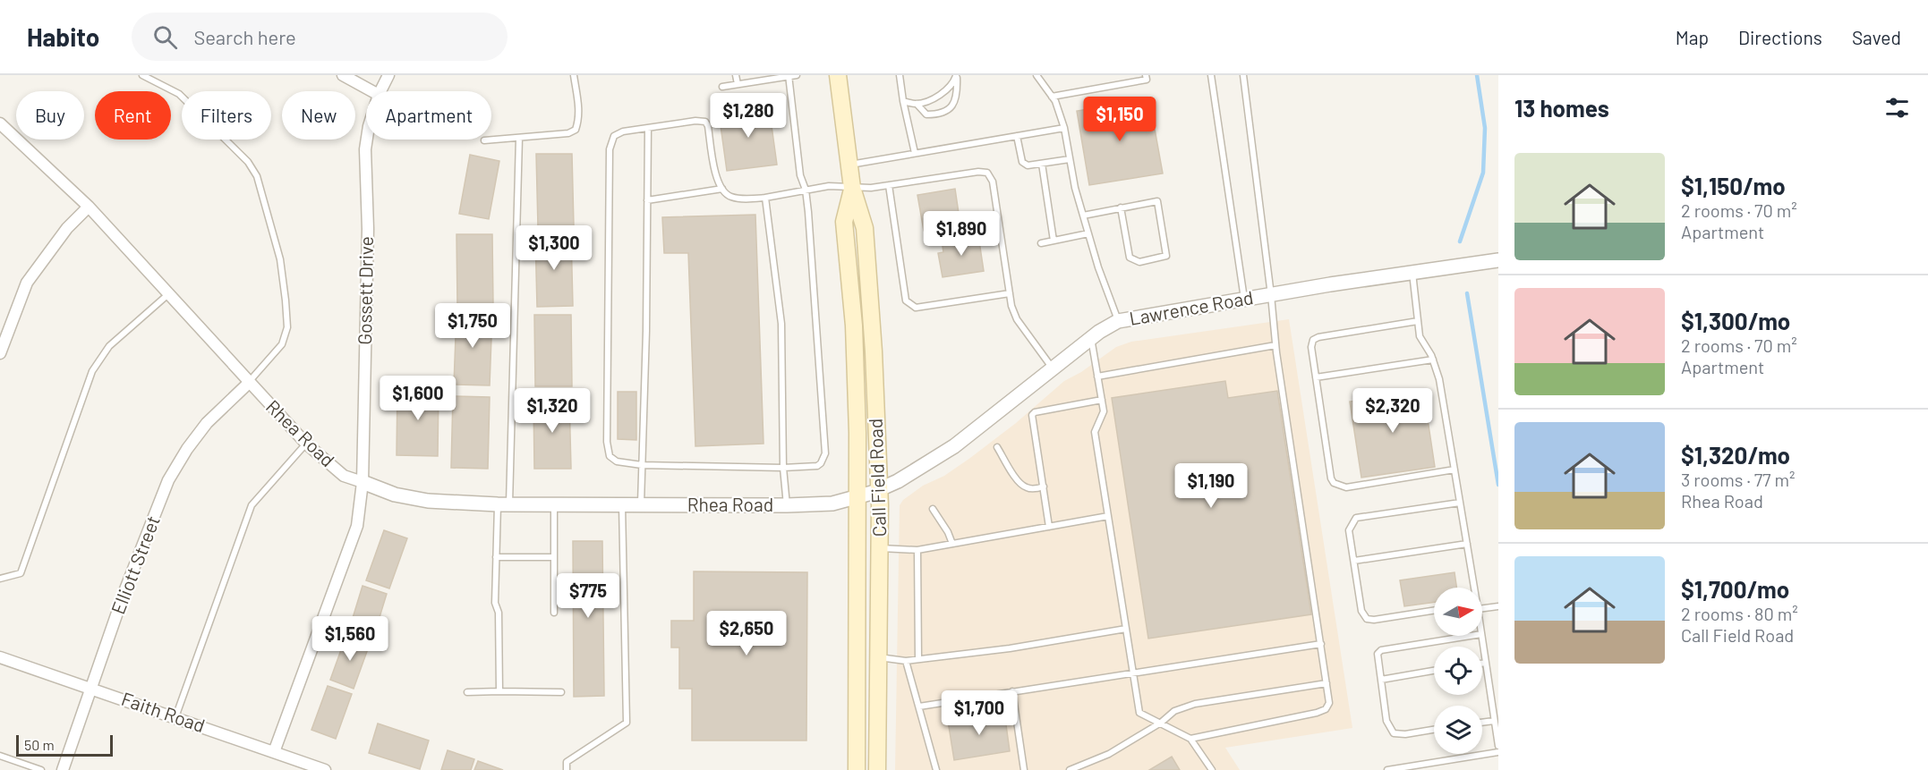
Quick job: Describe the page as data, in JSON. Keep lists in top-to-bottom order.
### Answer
{
  "streets": {
    "main road": ["Call Field Road"],
    "street": [
      "Gossett Drive",
      "Lawrence Road",
      "Rhea Road",
      "Elliott Street",
      "Faith Road"
    ]
  },
  "crossings": [
    ["Gossett Drive", "Rhea Road"],
    ["Gossett Drive", "Faith Road"],
    ["Lawrence Road", "Rhea Road"],
    ["Lawrence Road", "Call Field Road"],
    ["Rhea Road", "Call Field Road"],
    ["Rhea Road", "Elliott Street"],
    ["Elliott Street", "Faith Road"]
  ],
  "scale_bar": "50 m",
  "north": "right",
  "page": {
    "header": "Habito",
    "search": "Search here",
    "nav": ["Map", "Directions", "Saved"],
    "heading": "13 homes",
    "chip": [
      "Buy",
      "Rent",
      "Filters",
      "New",
      "Apartment"
    ],
    "price": [
      "$1,280",
      "$1,150",
      "$1,890",
      "$1,300",
      "$1,750",
      "$1,600",
      "$1,320",
      "$2,320",
      "$1,190",
      "$775",
      "$2,650",
      "$1,560",
      "$1,700"
    ],
    "list": [
      {
        "name": "$1,150/mo",
        "note": "2 rooms · 70 m² · Apartment"
      },
      {
        "name": "$1,300/mo",
        "note": "2 rooms · 70 m² · Apartment"
      },
      {
        "name": "$1,320/mo",
        "note": "3 rooms · 77 m² · Rhea Road"
      },
      {
        "name": "$1,700/mo",
        "note": "2 rooms · 80 m² · Call Field Road"
      }
    ],
    "scale": "50 m"
  }
}
